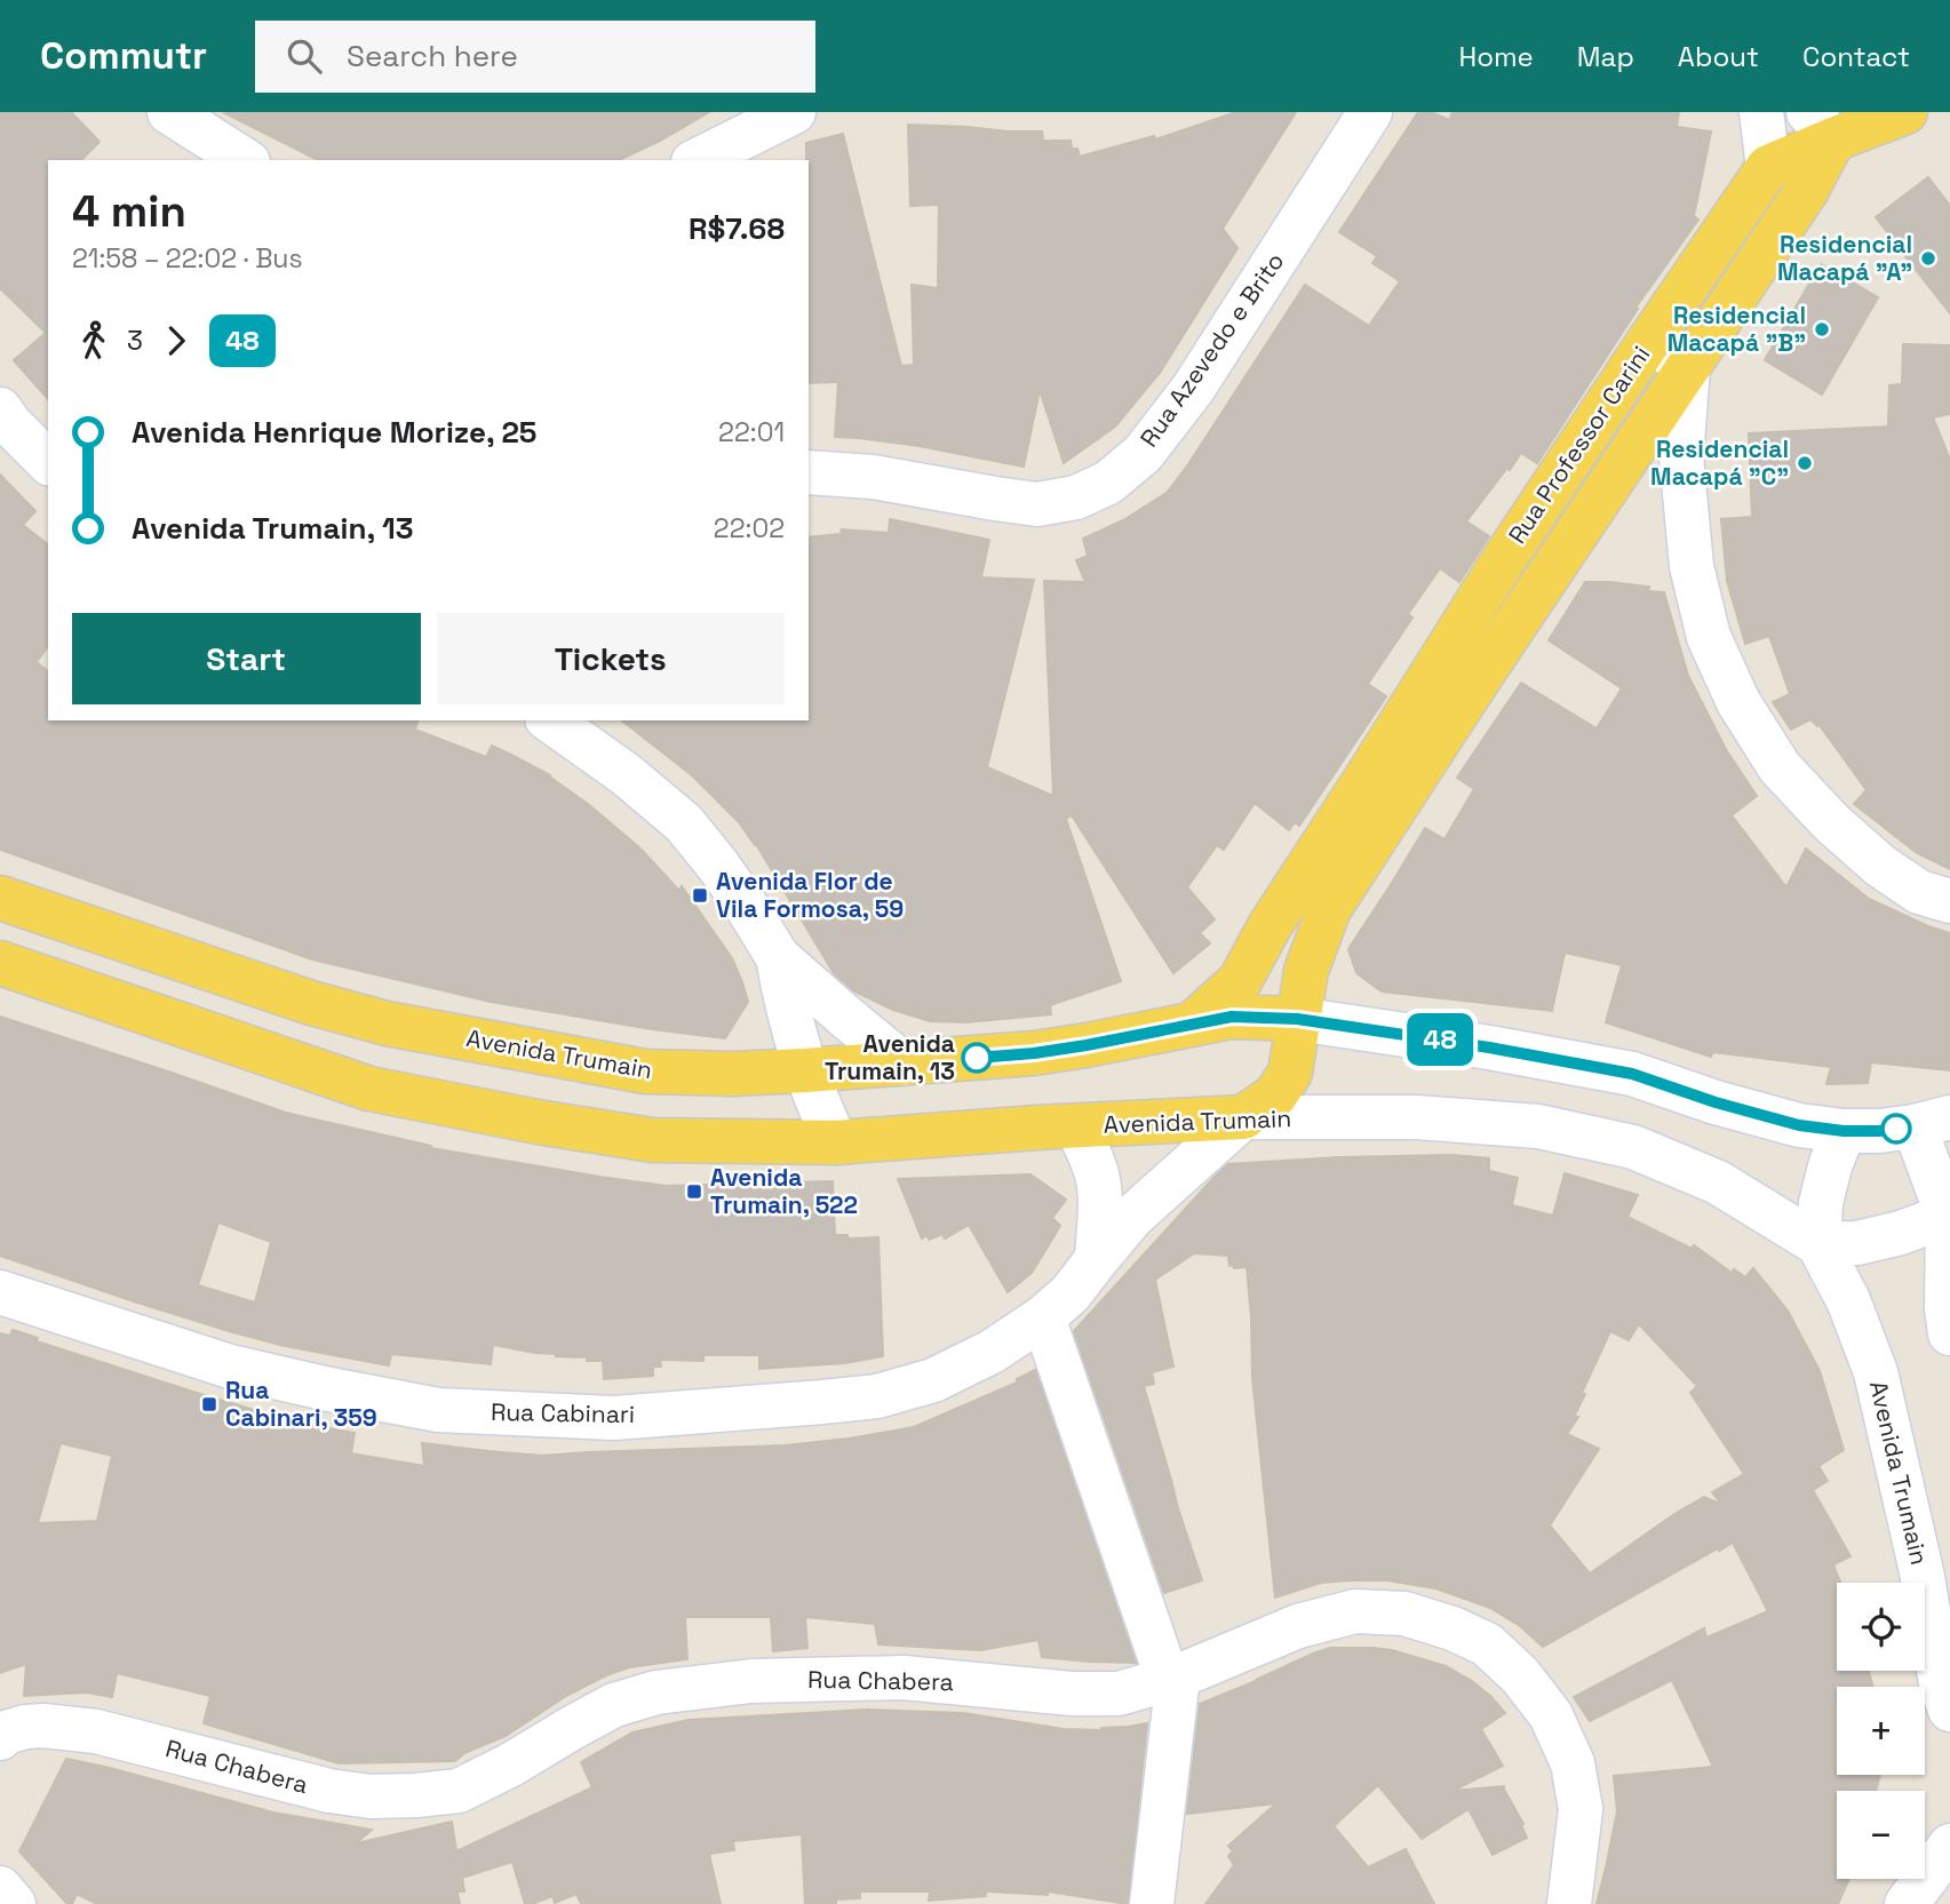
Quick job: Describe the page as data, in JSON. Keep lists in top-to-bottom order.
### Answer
{
  "streets": {
    "main road": ["Rua Professor Carini", "Avenida Trumain"],
    "street": ["Rua Azevedo e Brito", "Rua Cabinari", "Rua Chabera"]
  },
  "crossings": [
    ["Rua Professor Carini", "Avenida Trumain"],
    ["Rua Professor Carini", "Rua Cabinari"],
    ["Avenida Trumain", "Rua Cabinari"]
  ],
  "places": {
    "other": [
      "Residencial Macapá \"A\"",
      "Residencial Macapá \"B\"",
      "Residencial Macapá \"C\"",
      "Avenida Trumain, 13"
    ],
    "transit": ["Avenida Flor de Vila Formosa, 59", "Avenida Trumain, 522", "Rua Cabinari, 359"]
  },
  "lines": ["bus line 48"],
  "page": {
    "header": "Commutr",
    "search": "Search here",
    "nav": [
      "Home",
      "Map",
      "About",
      "Contact"
    ],
    "on_map": "48",
    "heading": ["4 min", "21:58 – 22:02 · Bus", "R$7.68"],
    "legs": ["3", "48"],
    "list": [
      {
        "name": "Avenida Henrique Morize, 25",
        "value": "22:01"
      },
      {
        "name": "Avenida Trumain, 13",
        "value": "22:02"
      }
    ],
    "buttons": ["Start", "Tickets"],
    "map_buttons": ["+", "−"]
  }
}
